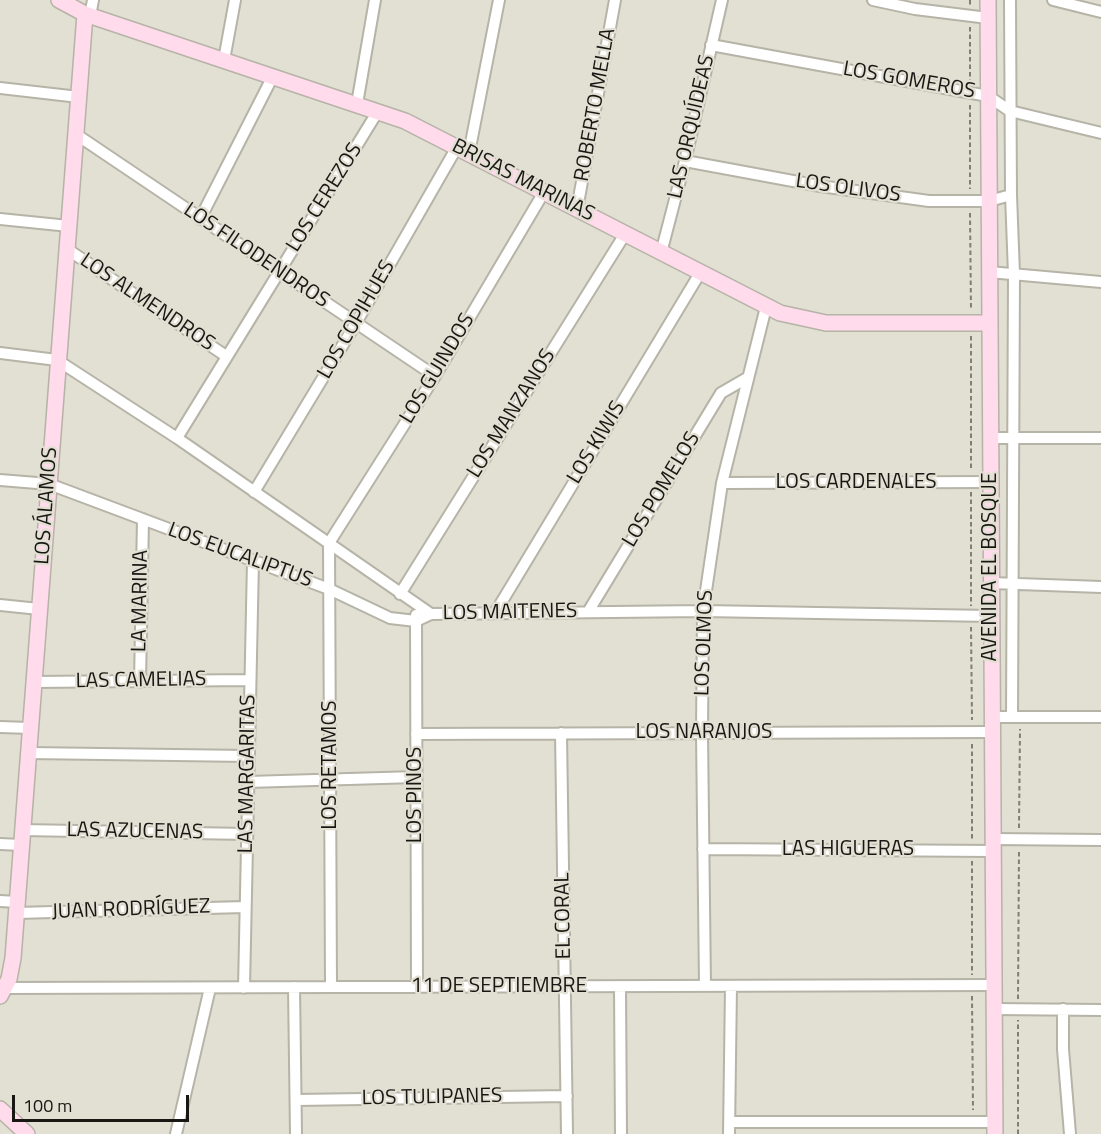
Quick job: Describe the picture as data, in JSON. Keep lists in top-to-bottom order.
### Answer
{
  "streets": {
    "street": [
      "LOS GOMEROS",
      "ROBERTO MELLA",
      "LAS ORQUÍDEAS",
      "BRISAS MARINAS",
      "LOS OLIVOS",
      "LOS CEREZOS",
      "LOS FILODENDROS",
      "LOS ALMENDROS",
      "LOS COPIHUES",
      "LOS GUINDOS",
      "LOS MANZANOS",
      "LOS KIWIS",
      "LOS CARDENALES",
      "LOS POMELOS",
      "LOS ÁLAMOS",
      "LOS EUCALIPTUS",
      "AVENIDA EL BOSQUE",
      "LA MARINA",
      "LOS MAITENES",
      "LOS OLMOS",
      "LAS CAMELIAS",
      "LOS NARANJOS",
      "LOS RETAMOS",
      "LAS MARGARITAS",
      "LOS PINOS",
      "LAS AZUCENAS",
      "LAS HIGUERAS",
      "JUAN RODRÍGUEZ",
      "EL CORAL",
      "11 DE SEPTIEMBRE",
      "LOS TULIPANES"
    ]
  },
  "crossings": [
    ["LOS GOMEROS", "LAS ORQUÍDEAS"],
    ["LOS GOMEROS", "AVENIDA EL BOSQUE"],
    ["ROBERTO MELLA", "BRISAS MARINAS"],
    ["LAS ORQUÍDEAS", "BRISAS MARINAS"],
    ["LAS ORQUÍDEAS", "LOS OLIVOS"],
    ["BRISAS MARINAS", "LOS CEREZOS"],
    ["BRISAS MARINAS", "LOS COPIHUES"],
    ["BRISAS MARINAS", "LOS GUINDOS"],
    ["BRISAS MARINAS", "LOS MANZANOS"],
    ["BRISAS MARINAS", "LOS KIWIS"],
    ["BRISAS MARINAS", "LOS ÁLAMOS"],
    ["BRISAS MARINAS", "AVENIDA EL BOSQUE"],
    ["BRISAS MARINAS", "LOS OLMOS"],
    ["LOS OLIVOS", "AVENIDA EL BOSQUE"],
    ["LOS CEREZOS", "LOS FILODENDROS"],
    ["LOS CEREZOS", "LOS ALMENDROS"],
    ["LOS CEREZOS", "LOS MAITENES"],
    ["LOS FILODENDROS", "LOS COPIHUES"],
    ["LOS FILODENDROS", "LOS GUINDOS"],
    ["LOS FILODENDROS", "LOS ÁLAMOS"],
    ["LOS ALMENDROS", "LOS ÁLAMOS"],
    ["LOS COPIHUES", "LOS MAITENES"],
    ["LOS GUINDOS", "LOS MAITENES"],
    ["LOS GUINDOS", "LOS RETAMOS"],
    ["LOS MANZANOS", "LOS MAITENES"],
    ["LOS KIWIS", "LOS MAITENES"],
    ["LOS CARDENALES", "AVENIDA EL BOSQUE"],
    ["LOS CARDENALES", "LOS OLMOS"],
    ["LOS POMELOS", "LOS MAITENES"],
    ["LOS POMELOS", "LOS OLMOS"],
    ["LOS ÁLAMOS", "LOS EUCALIPTUS"],
    ["LOS ÁLAMOS", "LOS MAITENES"],
    ["LOS ÁLAMOS", "LAS CAMELIAS"],
    ["LOS ÁLAMOS", "LAS AZUCENAS"],
    ["LOS ÁLAMOS", "JUAN RODRÍGUEZ"],
    ["LOS ÁLAMOS", "11 DE SEPTIEMBRE"],
    ["LOS EUCALIPTUS", "LA MARINA"],
    ["LOS EUCALIPTUS", "LOS RETAMOS"],
    ["LOS EUCALIPTUS", "LAS MARGARITAS"],
    ["LOS EUCALIPTUS", "LOS PINOS"],
    ["AVENIDA EL BOSQUE", "LOS MAITENES"],
    ["AVENIDA EL BOSQUE", "LOS NARANJOS"],
    ["AVENIDA EL BOSQUE", "LAS HIGUERAS"],
    ["AVENIDA EL BOSQUE", "11 DE SEPTIEMBRE"],
    ["LA MARINA", "LAS CAMELIAS"],
    ["LOS MAITENES", "LOS OLMOS"],
    ["LOS MAITENES", "LOS RETAMOS"],
    ["LOS MAITENES", "LOS PINOS"],
    ["LOS OLMOS", "LOS NARANJOS"],
    ["LOS OLMOS", "LAS HIGUERAS"],
    ["LOS OLMOS", "11 DE SEPTIEMBRE"],
    ["LAS CAMELIAS", "LAS MARGARITAS"],
    ["LOS NARANJOS", "LOS PINOS"],
    ["LOS NARANJOS", "EL CORAL"],
    ["LOS RETAMOS", "11 DE SEPTIEMBRE"],
    ["LAS MARGARITAS", "LAS AZUCENAS"],
    ["LAS MARGARITAS", "JUAN RODRÍGUEZ"],
    ["LAS MARGARITAS", "11 DE SEPTIEMBRE"],
    ["LOS PINOS", "11 DE SEPTIEMBRE"],
    ["EL CORAL", "11 DE SEPTIEMBRE"],
    ["EL CORAL", "LOS TULIPANES"]
  ],
  "scale_bar": "100 m"
}
